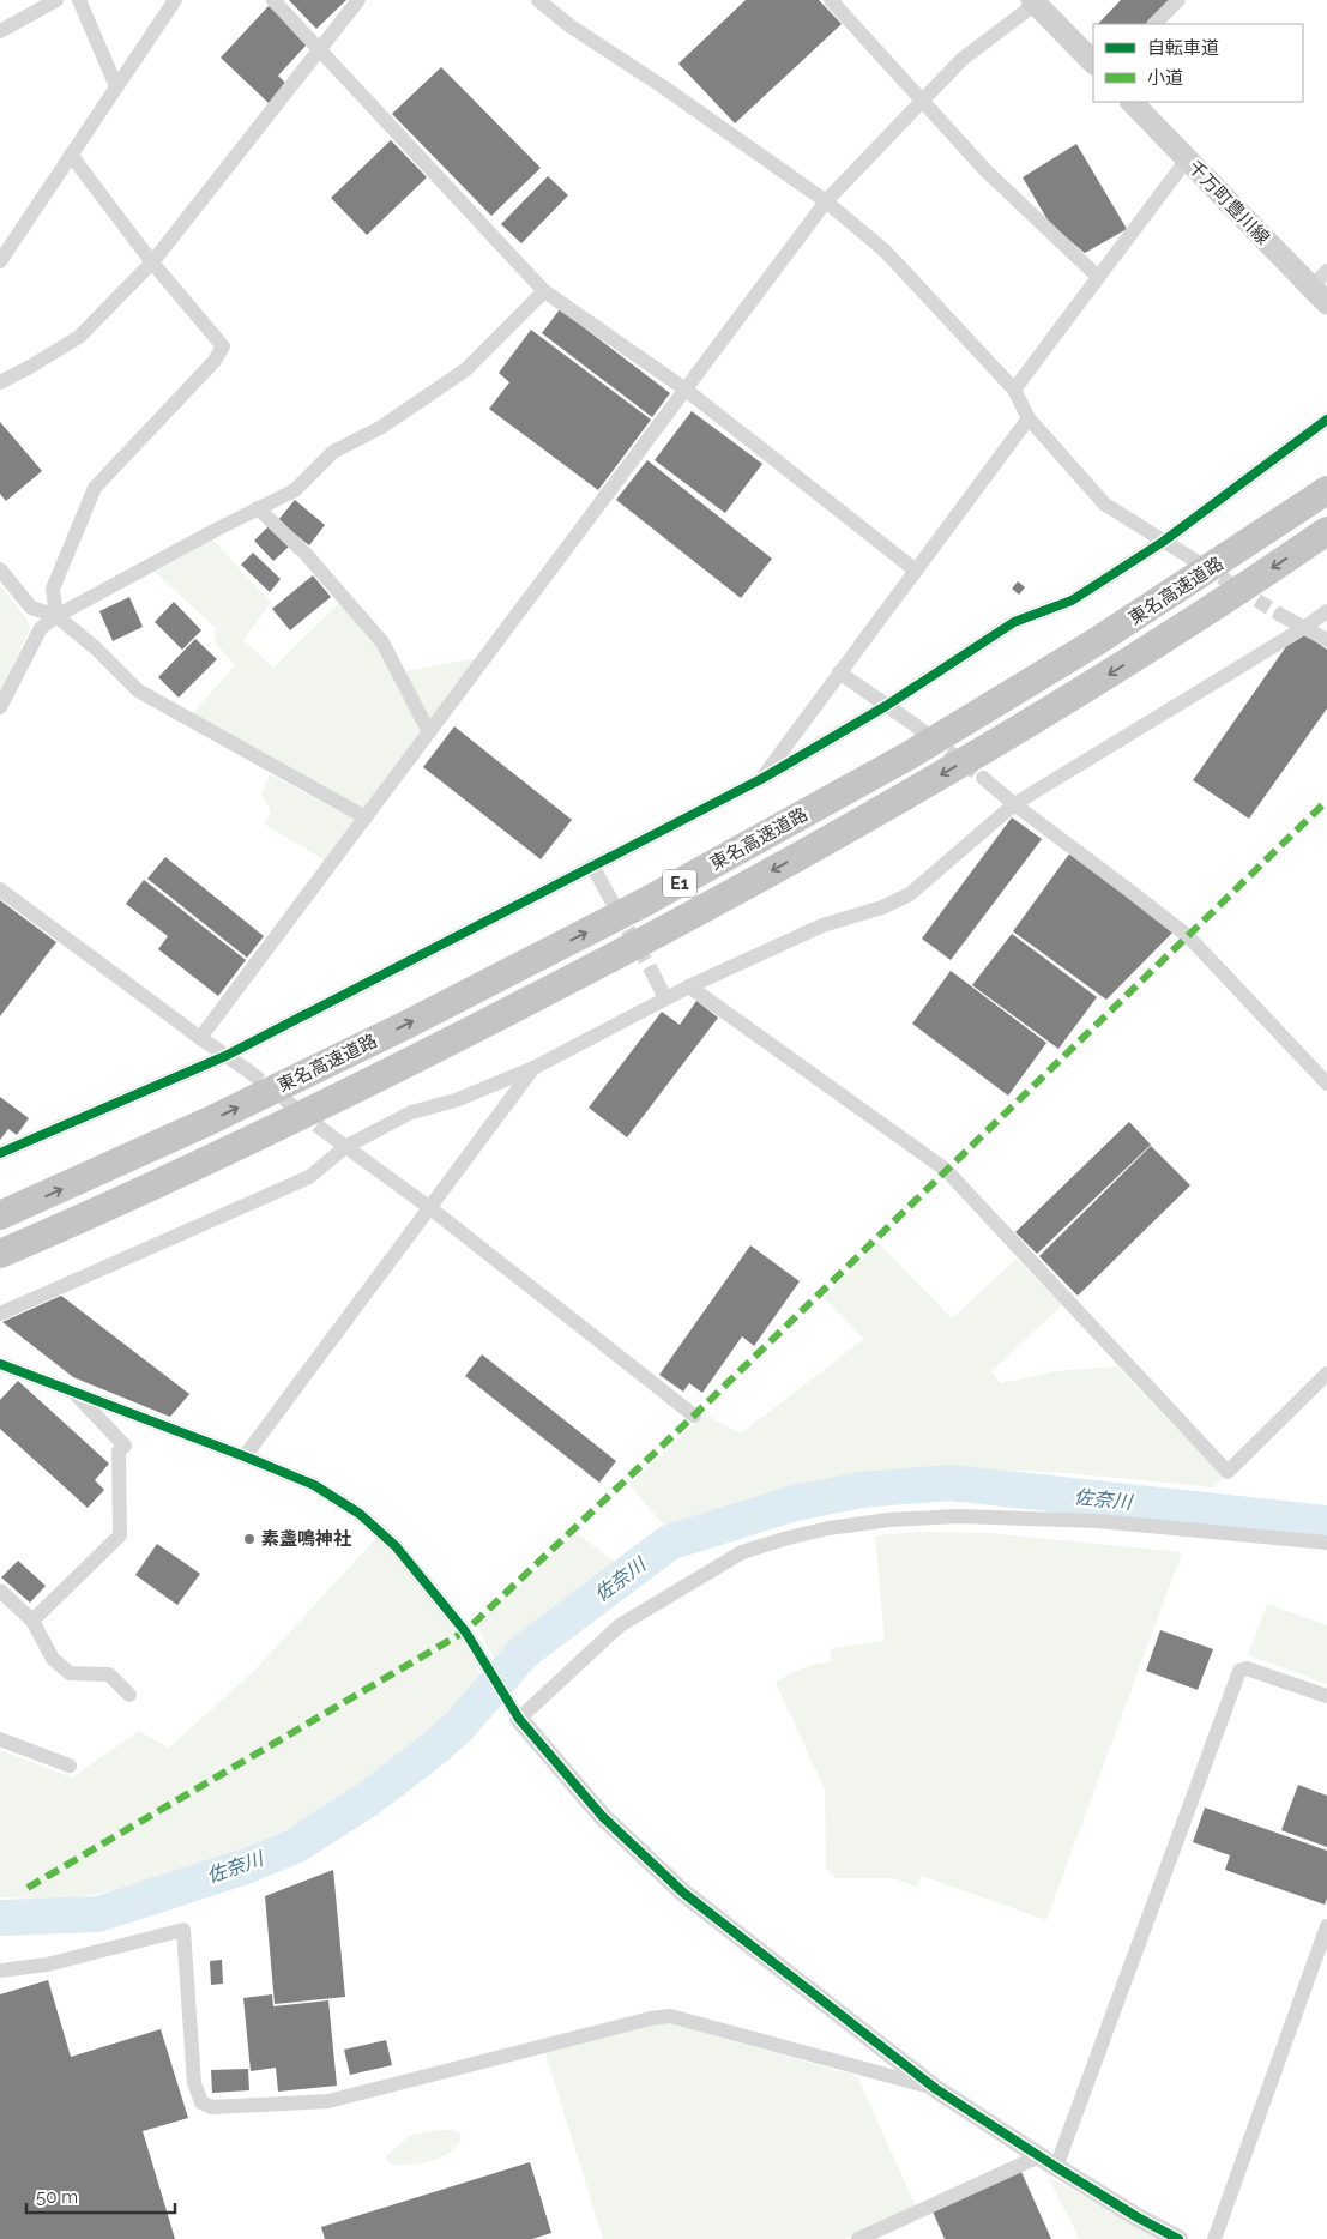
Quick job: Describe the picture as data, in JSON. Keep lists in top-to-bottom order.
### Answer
{
  "streets": {
    "highway": ["東名高速道路", "E1"],
    "main road": ["千万町豊川線"]
  },
  "water": ["佐奈川"],
  "places": ["素盞鳴神社"],
  "legend": ["自転車道", "小道"],
  "scale_bar": "50 m"
}
